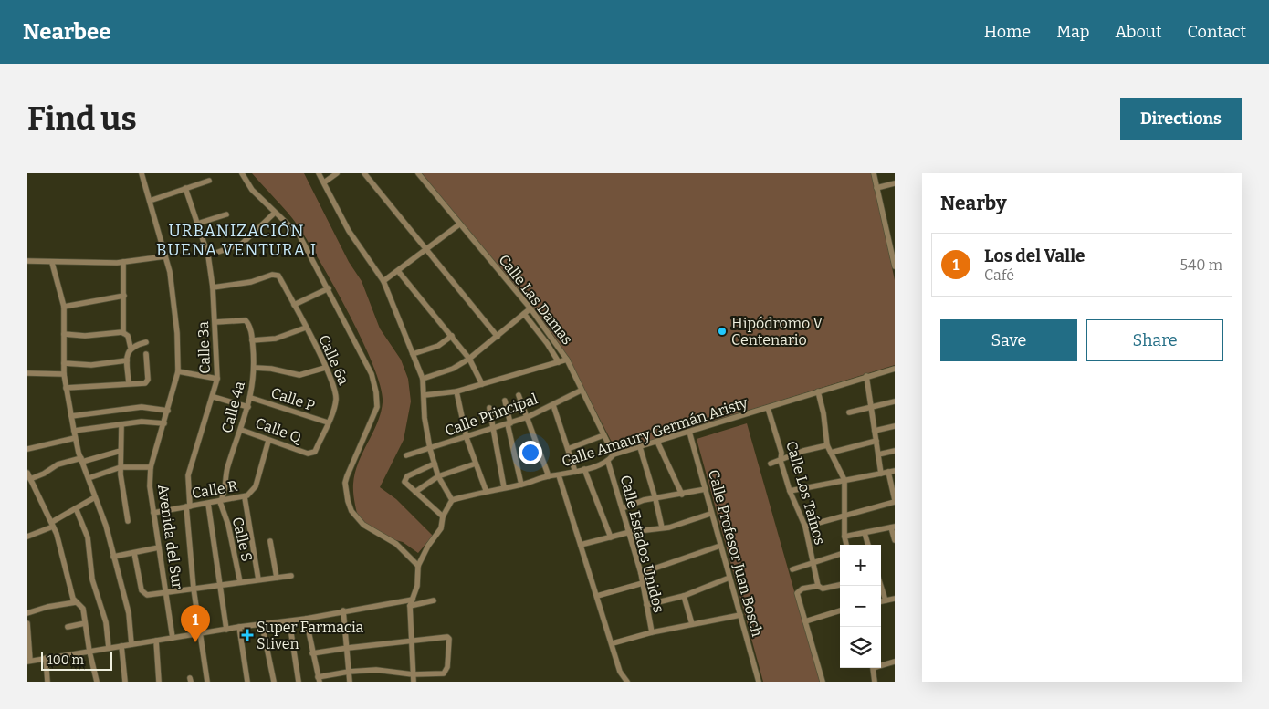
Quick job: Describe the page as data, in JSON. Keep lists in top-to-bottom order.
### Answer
{
  "streets": {
    "street": [
      "Calle Las Damas",
      "Calle 3a",
      "Calle 6a",
      "Calle P",
      "Calle 4a",
      "Calle Principal",
      "Calle Q",
      "Calle Amaury Germán Aristy",
      "Calle R",
      "Calle Los Taínos",
      "Avenida del Sur",
      "Calle S",
      "Calle Estados Unidos",
      "Calle Profesor Juan Bosch"
    ]
  },
  "crossings": [
    ["Calle Las Damas", "Calle Principal"],
    ["Calle Las Damas", "Calle Amaury Germán Aristy"],
    ["Calle 3a", "Calle 6a"],
    ["Calle 3a", "Calle 4a"],
    ["Calle 3a", "Calle R"],
    ["Calle 6a", "Calle P"],
    ["Calle 6a", "Calle Q"],
    ["Calle P", "Calle 4a"],
    ["Calle 4a", "Calle Q"],
    ["Calle 4a", "Calle R"],
    ["Calle 4a", "Calle S"],
    ["Calle Q", "Calle R"],
    ["Calle Amaury Germán Aristy", "Calle Los Taínos"],
    ["Calle Amaury Germán Aristy", "Calle Estados Unidos"],
    ["Calle Amaury Germán Aristy", "Calle Profesor Juan Bosch"],
    ["Calle R", "Avenida del Sur"],
    ["Calle R", "Calle S"]
  ],
  "districts": ["URBANIZACIÓN BUENA VENTURA I"],
  "places": {
    "other": ["Hipódromo V Centenario"],
    "health": ["Super Farmacia Stiven"]
  },
  "scale_bar": "100 m",
  "page": {
    "header": "Nearbee",
    "nav": [
      "Home",
      "Map",
      "About",
      "Contact"
    ],
    "buttons": [
      "Directions",
      ["Save", "Share"]
    ],
    "title": "Find us",
    "heading": "Nearby",
    "list": [
      {
        "mark": "1",
        "name": "Los del Valle",
        "note": "Café",
        "value": "540 m"
      }
    ],
    "map_buttons": ["+", "−"],
    "pins": "1",
    "scale": "100 m"
  }
}
